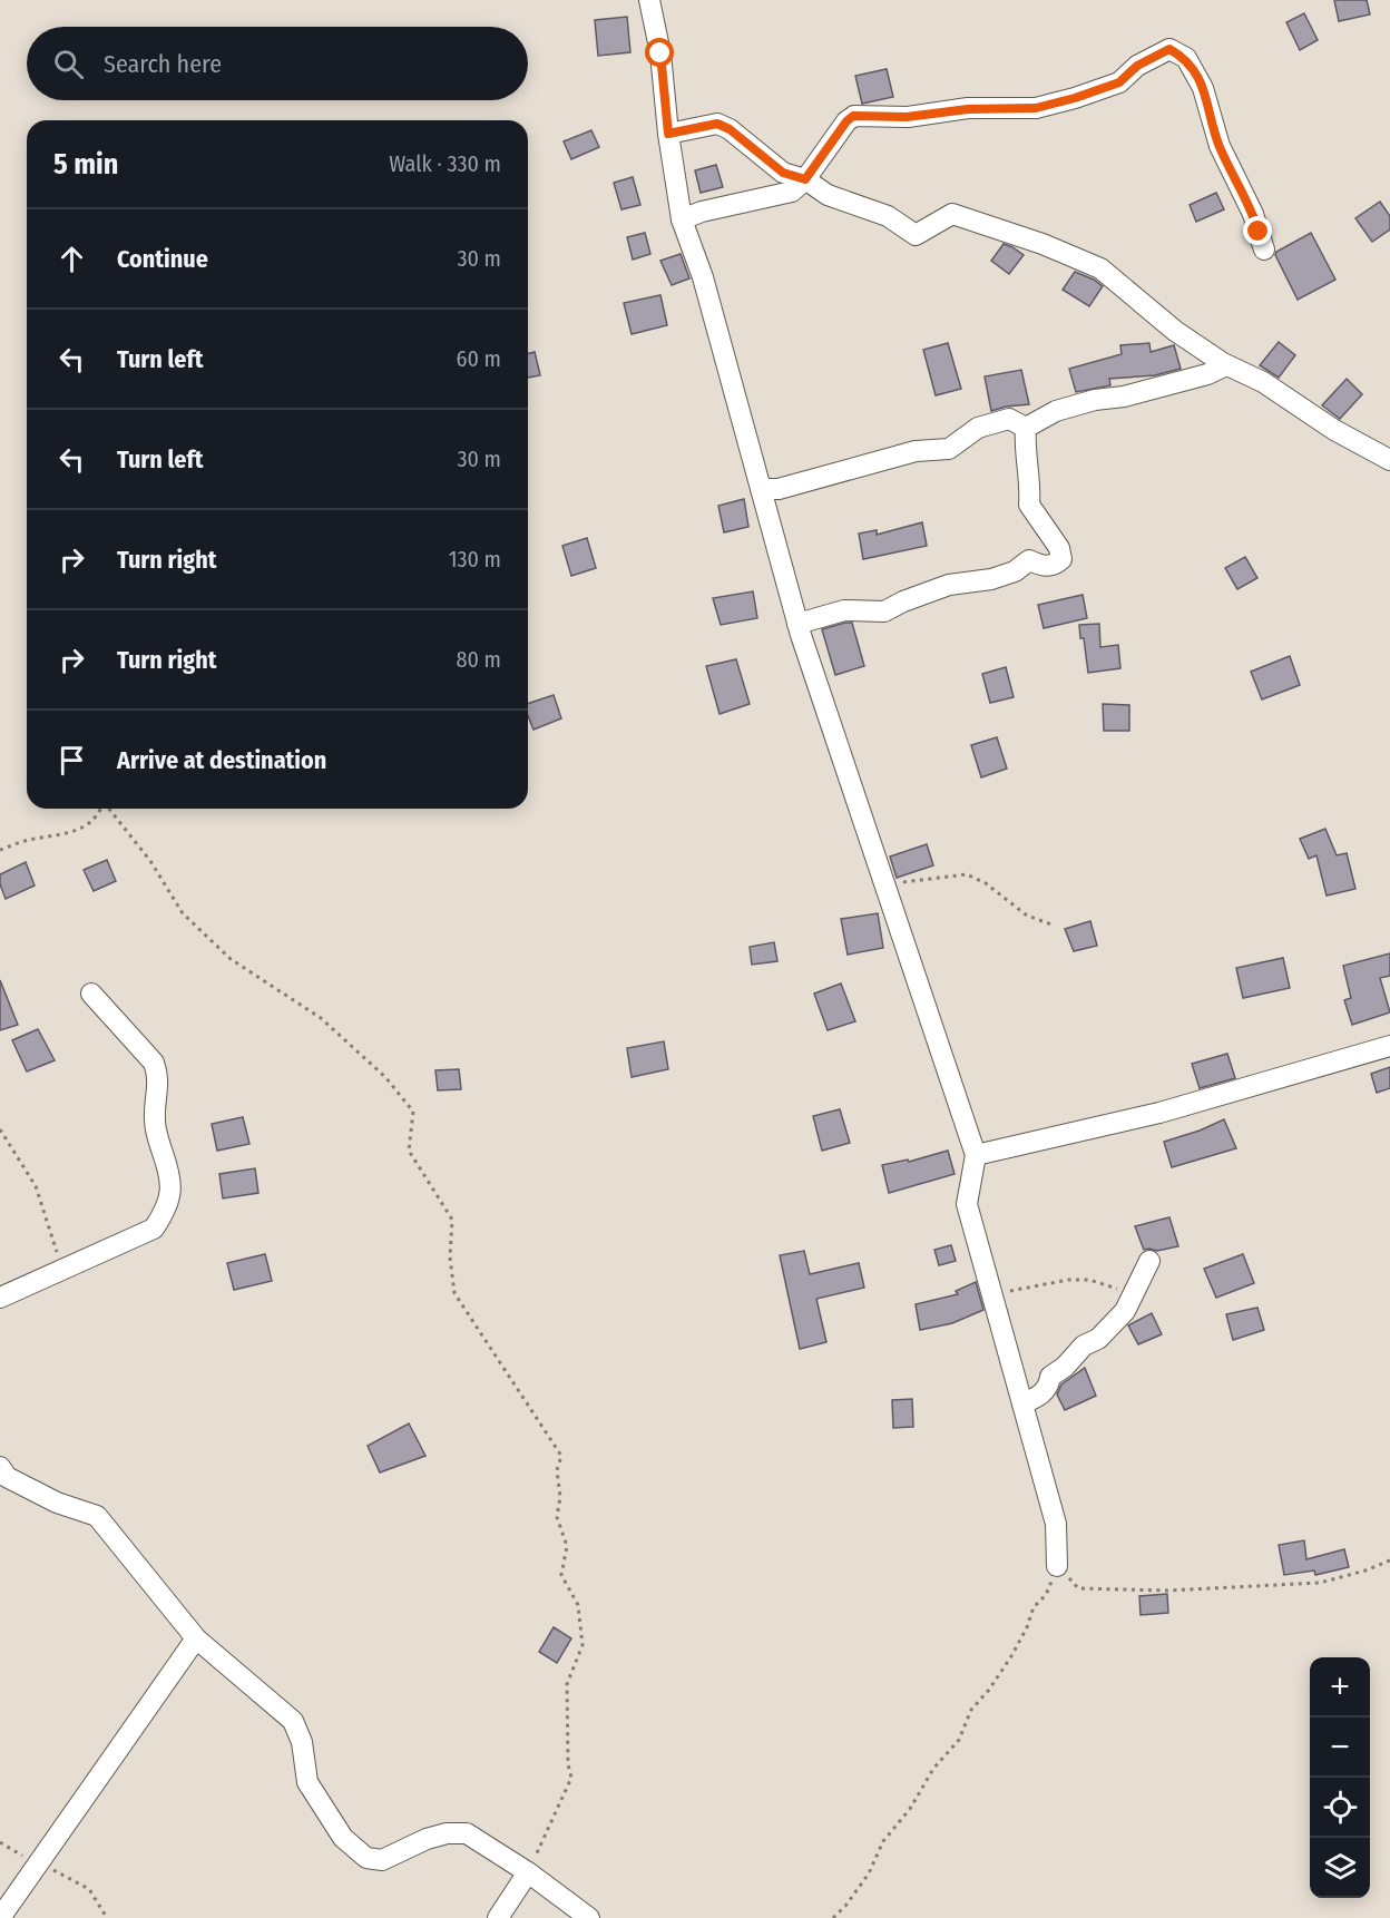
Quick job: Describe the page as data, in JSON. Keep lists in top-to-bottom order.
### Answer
{
  "page": {
    "search": "Search here",
    "heading": ["5 min", "Walk · 330 m"],
    "list": [
      ["Continue", "30 m"],
      ["Turn left", "60 m"],
      ["Turn left", "30 m"],
      ["Turn right", "130 m"],
      ["Turn right", "80 m"],
      "Arrive at destination"
    ],
    "map_buttons": ["+", "−"]
  }
}
